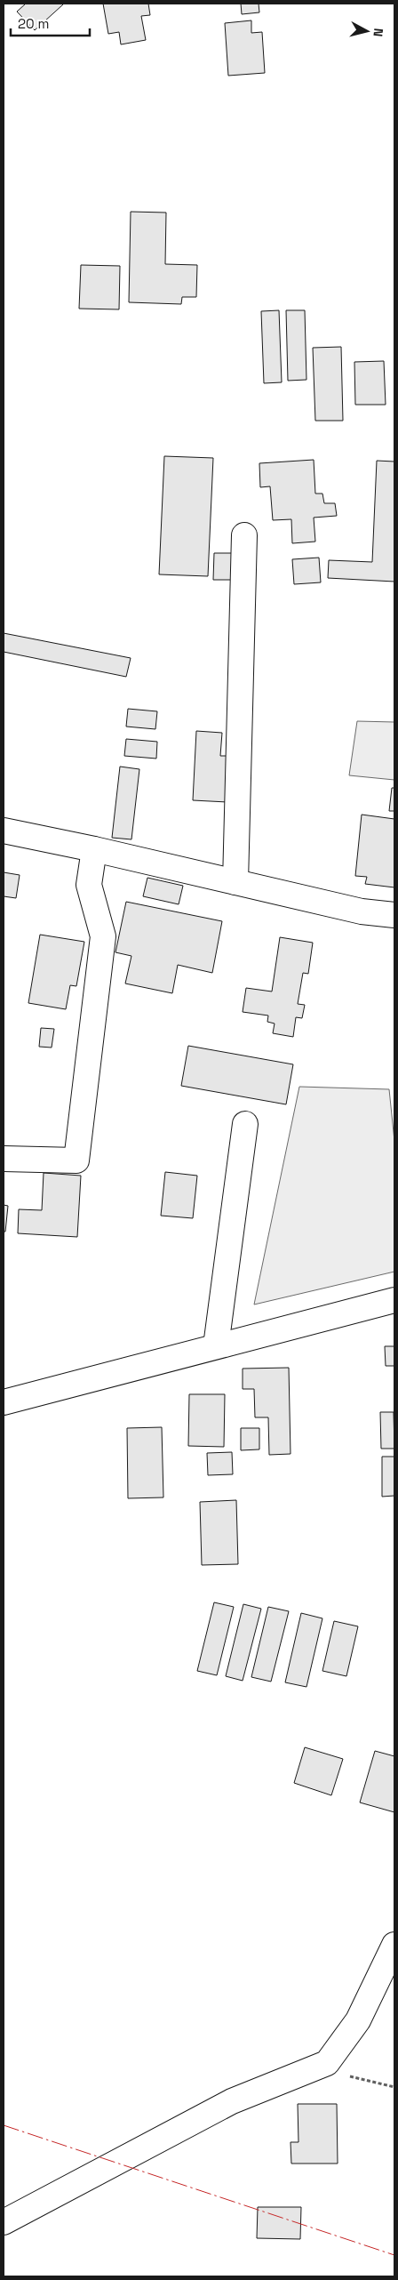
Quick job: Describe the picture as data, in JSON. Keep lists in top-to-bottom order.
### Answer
{
  "scale_bar": "20 m",
  "north": "right"
}
